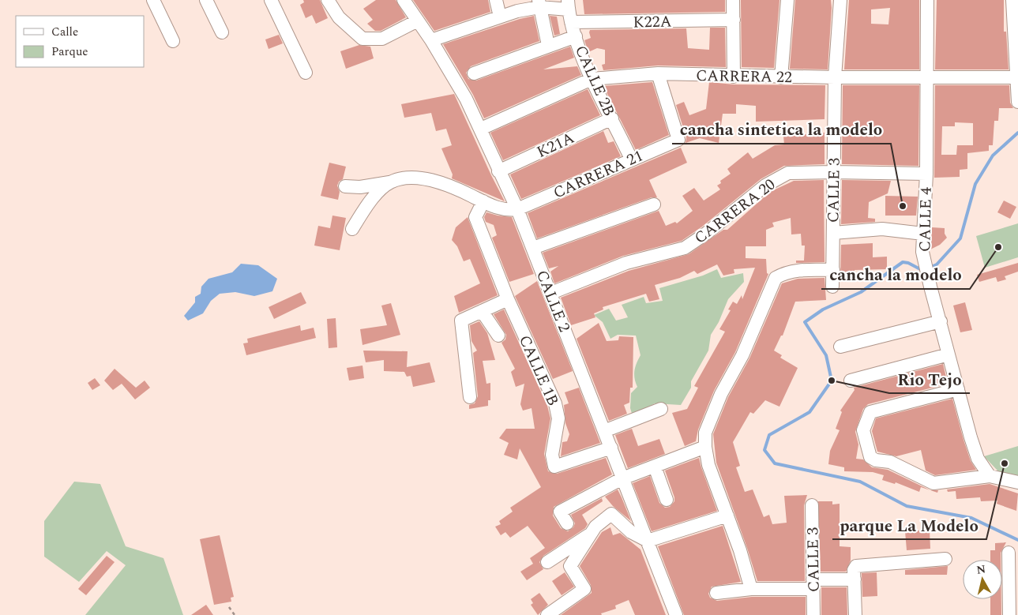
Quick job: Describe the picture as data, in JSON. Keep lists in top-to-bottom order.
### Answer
{
  "streets": {
    "street": [
      "K22A",
      "CARRERA 22",
      "CALLE 2B",
      "K21A",
      "CARRERA 21",
      "CALLE 3",
      "CARRERA 20",
      "CALLE 4",
      "CALLE 2",
      "CALLE 1B"
    ]
  },
  "crossings": [
    ["K22A", "CALLE 2B"],
    ["K22A", "CALLE 2"],
    ["CARRERA 22", "CALLE 2B"],
    ["CARRERA 22", "CARRERA 21"],
    ["CARRERA 22", "CALLE 3"],
    ["CARRERA 22", "CALLE 4"],
    ["CARRERA 22", "CALLE 2"],
    ["CALLE 2B", "K21A"],
    ["CALLE 2B", "CARRERA 21"],
    ["K21A", "CALLE 2"],
    ["CARRERA 21", "CALLE 2"],
    ["CALLE 3", "CARRERA 20"],
    ["CARRERA 20", "CALLE 4"],
    ["CARRERA 20", "CALLE 2"],
    ["CALLE 2", "CALLE 1B"]
  ],
  "places": [
    "cancha sintetica la modelo",
    "cancha la modelo",
    "Rio Tejo",
    "parque La Modelo"
  ],
  "legend": ["Calle", "Parque"],
  "north": "top"
}
